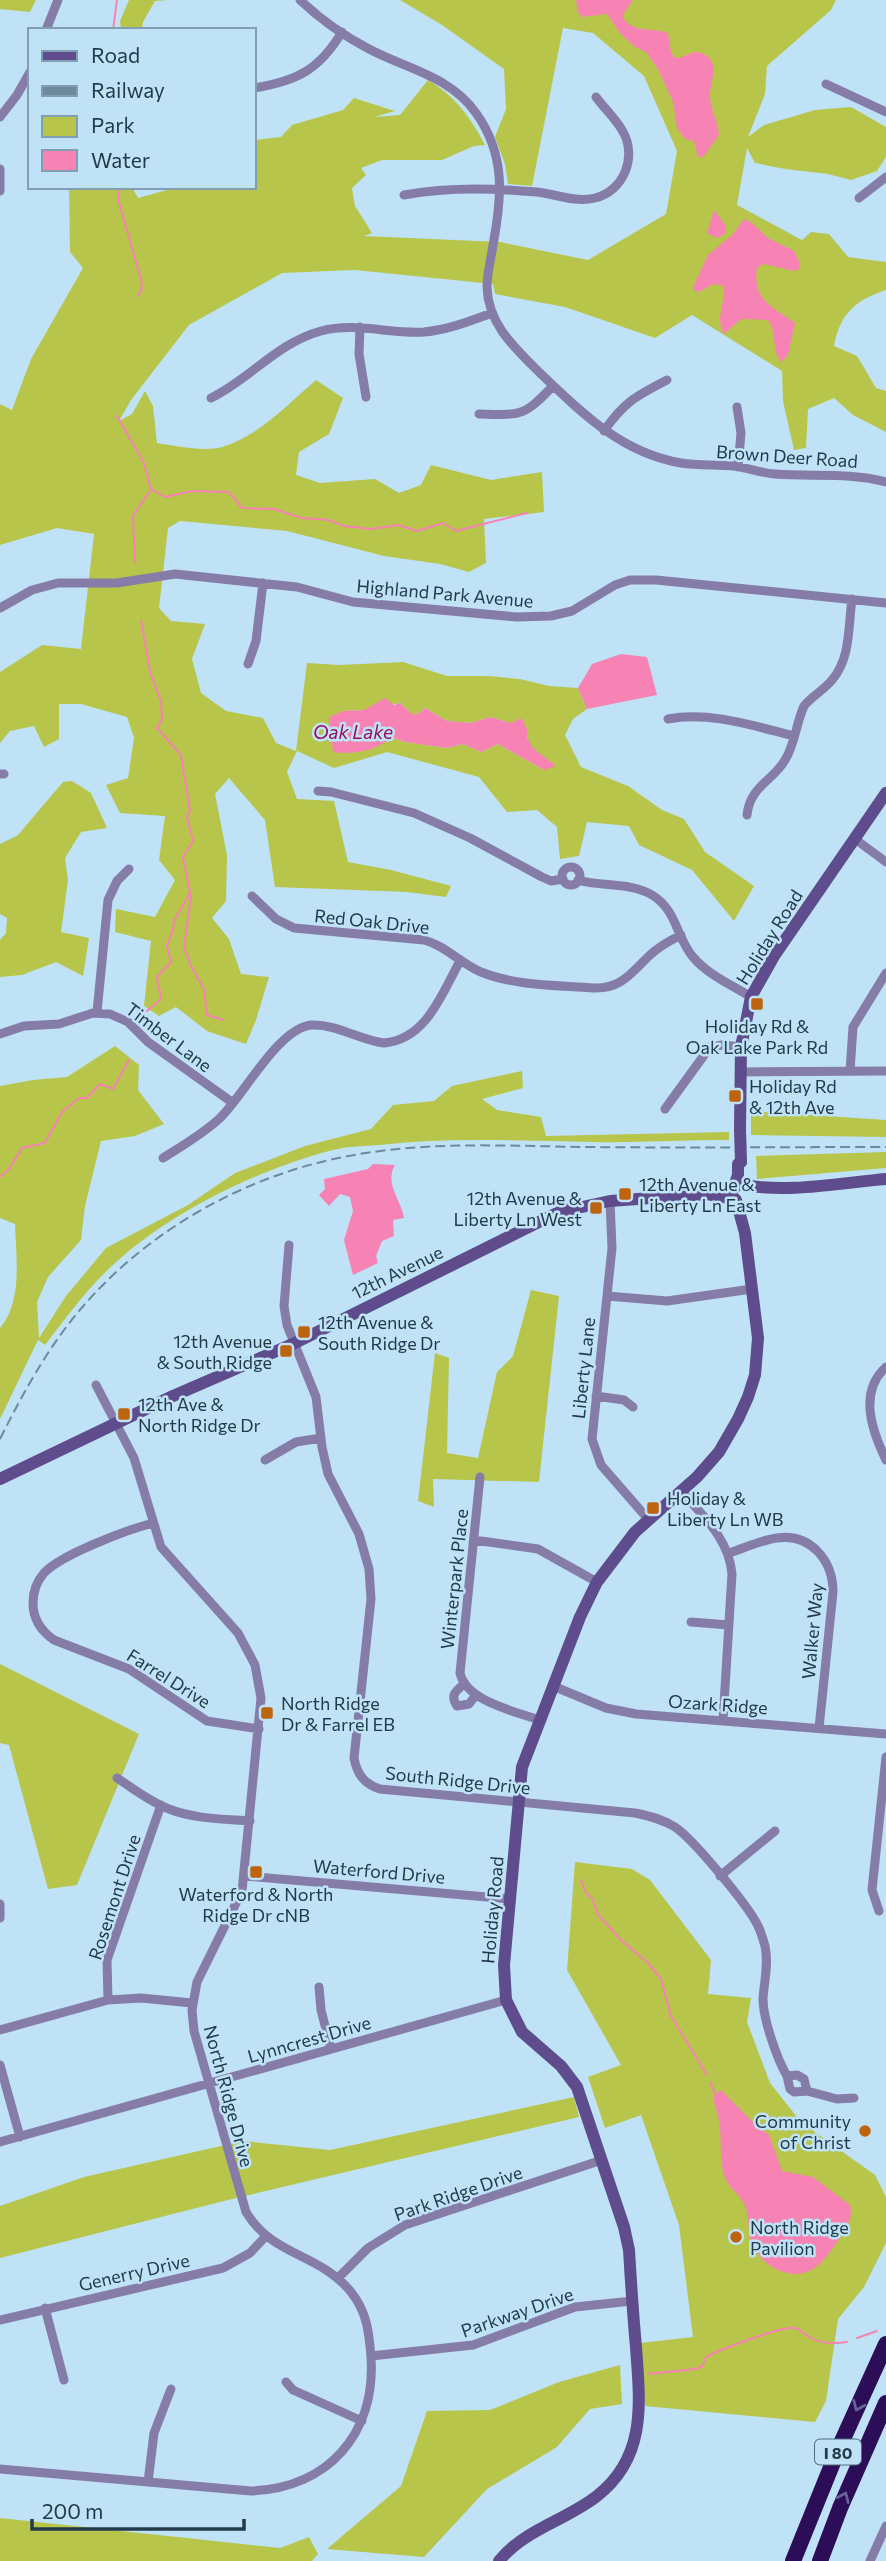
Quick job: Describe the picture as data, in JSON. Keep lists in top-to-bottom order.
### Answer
{
  "streets": {
    "highway": ["I 80"],
    "street": [
      "Brown Deer Road",
      "Highland Park Avenue",
      "Red Oak Drive",
      "Holiday Road",
      "Timber Lane",
      "12th Avenue",
      "Liberty Lane",
      "Winterpark Place",
      "Walker Way",
      "Farrel Drive",
      "Ozark Ridge",
      "South Ridge Drive",
      "Waterford Drive",
      "Rosemont Drive",
      "Lynncrest Drive",
      "North Ridge Drive",
      "Park Ridge Drive",
      "Generry Drive",
      "Parkway Drive"
    ]
  },
  "crossings": [
    ["Holiday Road", "12th Avenue"],
    ["Holiday Road", "Liberty Lane"],
    ["Holiday Road", "Winterpark Place"],
    ["Holiday Road", "Ozark Ridge"],
    ["Holiday Road", "South Ridge Drive"],
    ["Holiday Road", "Waterford Drive"],
    ["Holiday Road", "Lynncrest Drive"],
    ["Holiday Road", "Park Ridge Drive"],
    ["Holiday Road", "Parkway Drive"],
    ["12th Avenue", "Liberty Lane"],
    ["12th Avenue", "South Ridge Drive"],
    ["12th Avenue", "North Ridge Drive"],
    ["Walker Way", "Ozark Ridge"],
    ["Farrel Drive", "North Ridge Drive"],
    ["Waterford Drive", "North Ridge Drive"],
    ["Lynncrest Drive", "North Ridge Drive"],
    ["North Ridge Drive", "Park Ridge Drive"],
    ["North Ridge Drive", "Generry Drive"],
    ["North Ridge Drive", "Parkway Drive"]
  ],
  "water": ["Oak Lake"],
  "places": {
    "transit": [
      "Holiday Rd & Oak Lake Park Rd",
      "Holiday Rd & 12th Ave",
      "12th Avenue & Liberty Ln East",
      "12th Avenue & Liberty Ln West",
      "12th Avenue & South Ridge Dr",
      "12th Avenue & South Ridge",
      "12th Ave & North Ridge Dr",
      "Holiday & Liberty Ln WB",
      "North Ridge Dr & Farrel EB",
      "Waterford & North Ridge Dr cNB"
    ],
    "other": ["Community of Christ", "North Ridge Pavilion"]
  },
  "legend": [
    "Road",
    "Railway",
    "Park",
    "Water"
  ],
  "scale_bar": "200 m"
}
